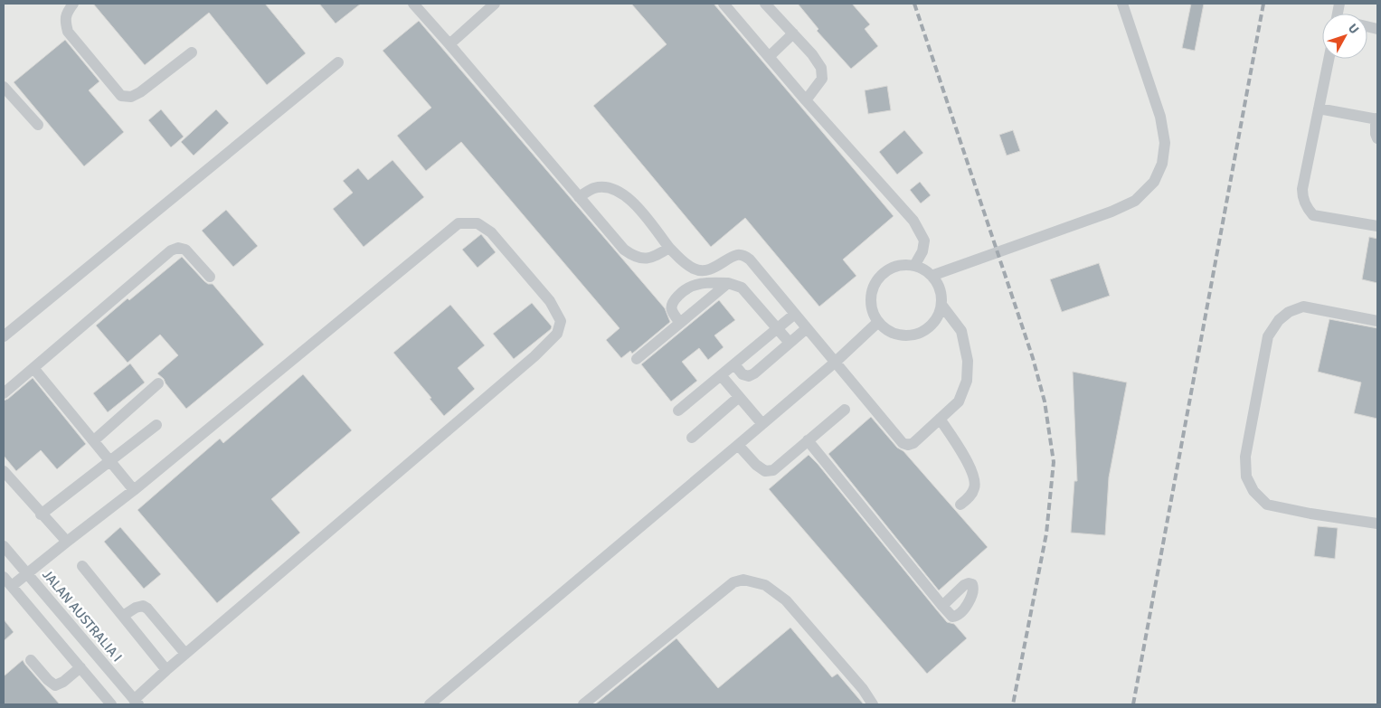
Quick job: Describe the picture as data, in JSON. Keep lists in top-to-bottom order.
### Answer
{
  "streets": {
    "lane": ["JALAN AUSTRALIA I"]
  },
  "north": "top right"
}
